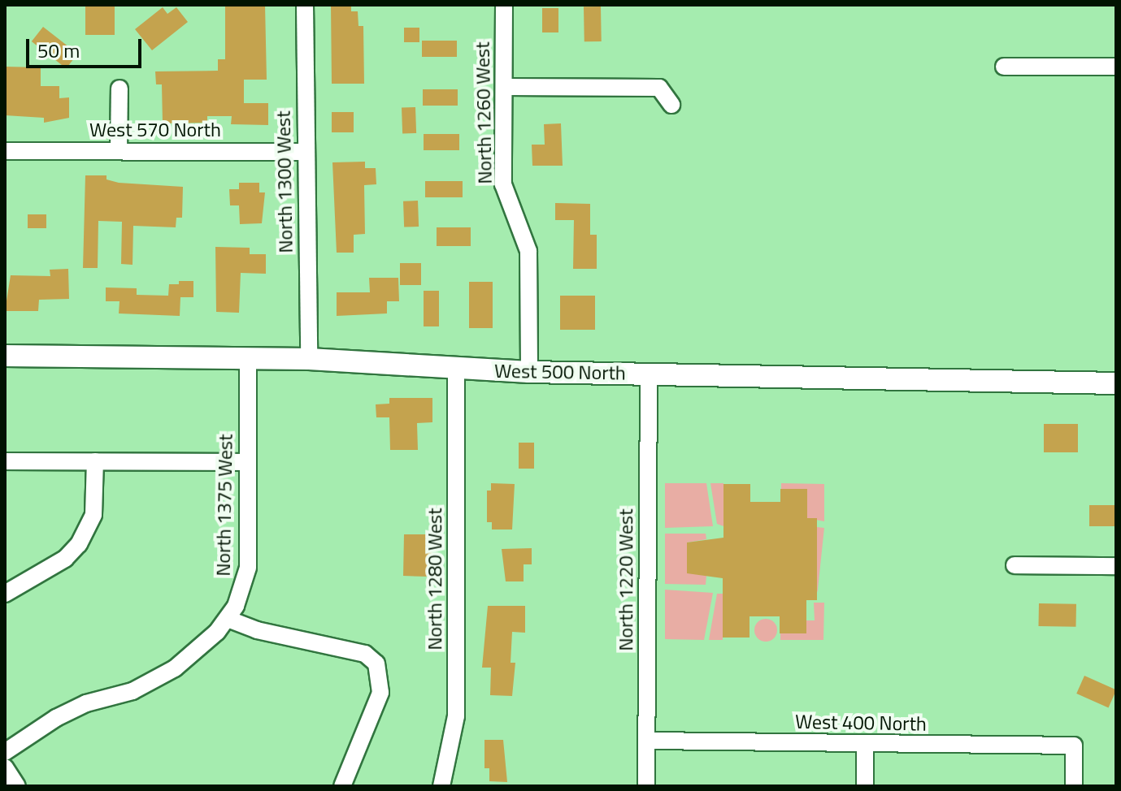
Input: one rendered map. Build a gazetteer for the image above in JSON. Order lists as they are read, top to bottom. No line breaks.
{"streets":{"street":["North 1260 West","West 570 North","North 1300 West","West 500 North","North 1375 West","North 1280 West","North 1220 West","West 400 North"]},"crossings":[["North 1260 West","West 500 North"],["West 570 North","North 1300 West"],["North 1300 West","West 500 North"],["West 500 North","North 1375 West"],["West 500 North","North 1280 West"],["West 500 North","North 1220 West"],["North 1220 West","West 400 North"]],"scale_bar":"50 m"}
